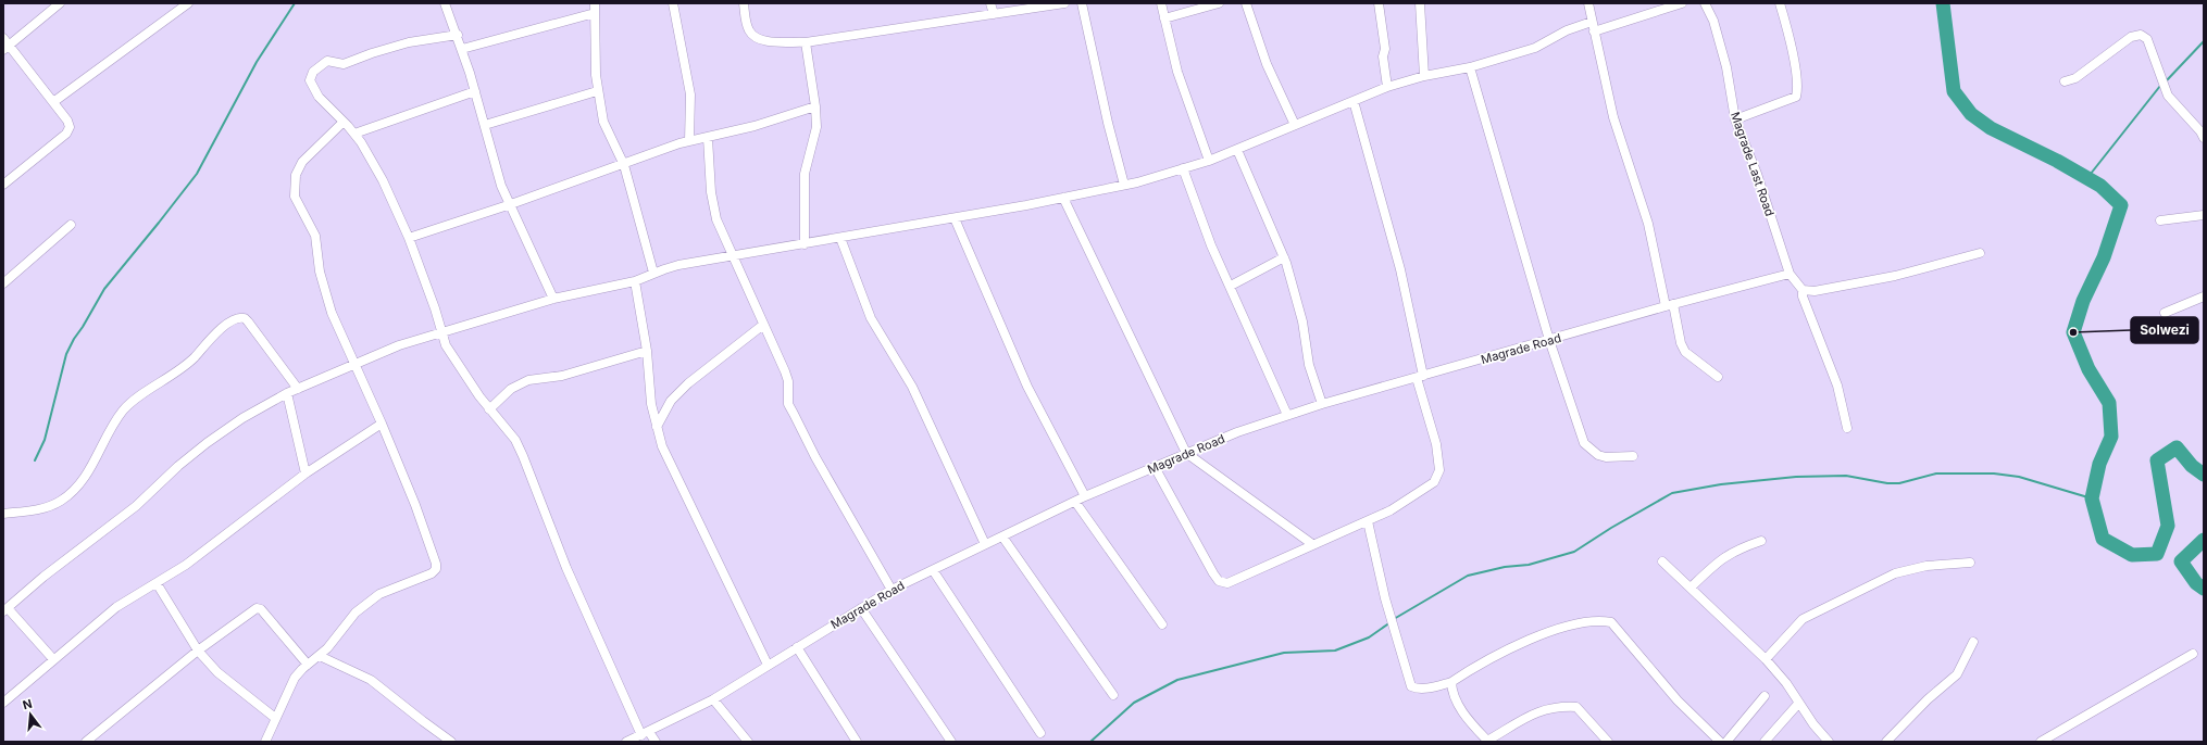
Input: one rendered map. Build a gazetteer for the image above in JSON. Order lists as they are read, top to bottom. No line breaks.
{"streets":{"street":["Magrade Last Road","Magrade Road"]},"crossings":[["Magrade Last Road","Magrade Road"]],"places":["Solwezi"],"north":"top"}
